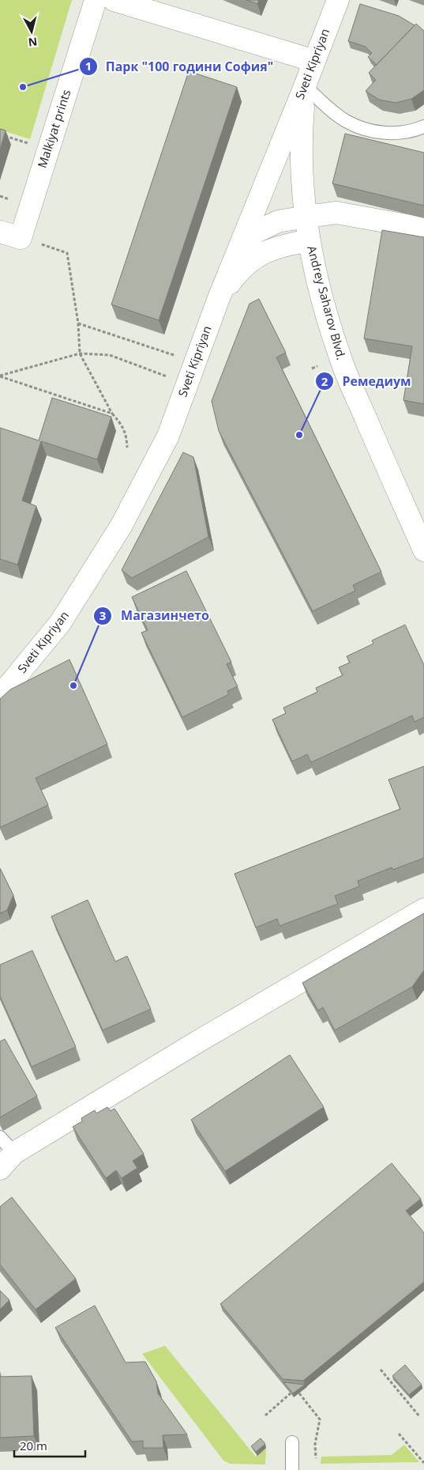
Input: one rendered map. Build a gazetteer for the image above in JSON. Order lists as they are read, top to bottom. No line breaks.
{"streets":{"street":["Sveti Kipriyan","Malkiyat prints","Andrey Saharov Blvd."]},"crossings":[["Sveti Kipriyan","Andrey Saharov Blvd."]],"places":["Парк \"100 години София\"","Ремедиум","Магазинчето"],"scale_bar":"20 m","north":"bottom"}
